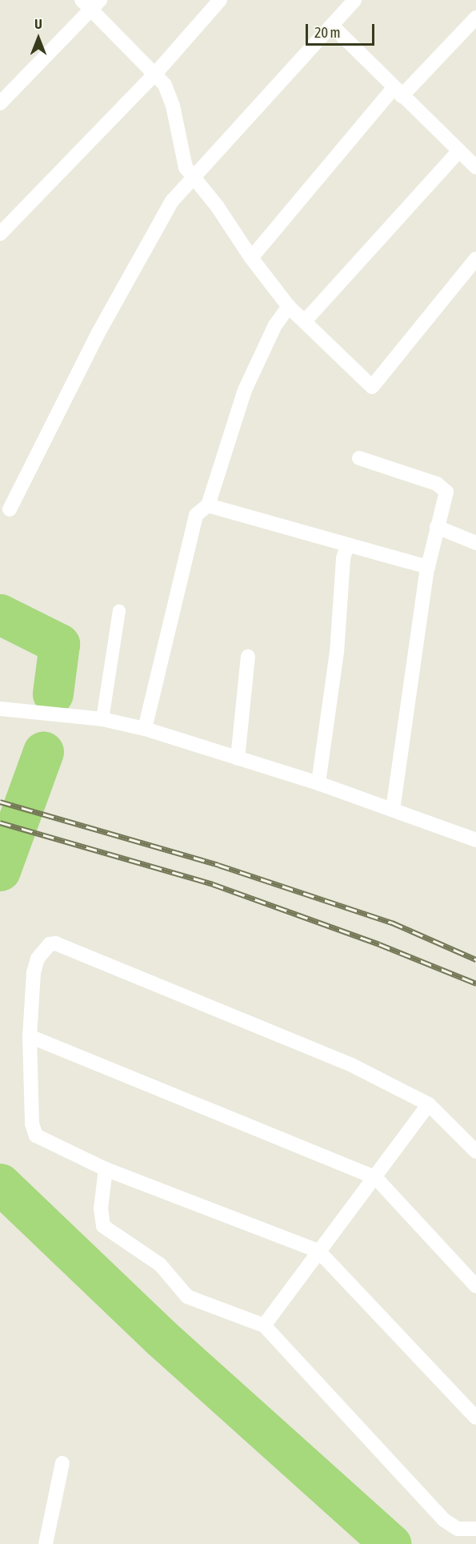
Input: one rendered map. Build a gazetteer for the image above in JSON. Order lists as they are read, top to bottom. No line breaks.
{"scale_bar":"20 m","north":"top"}
